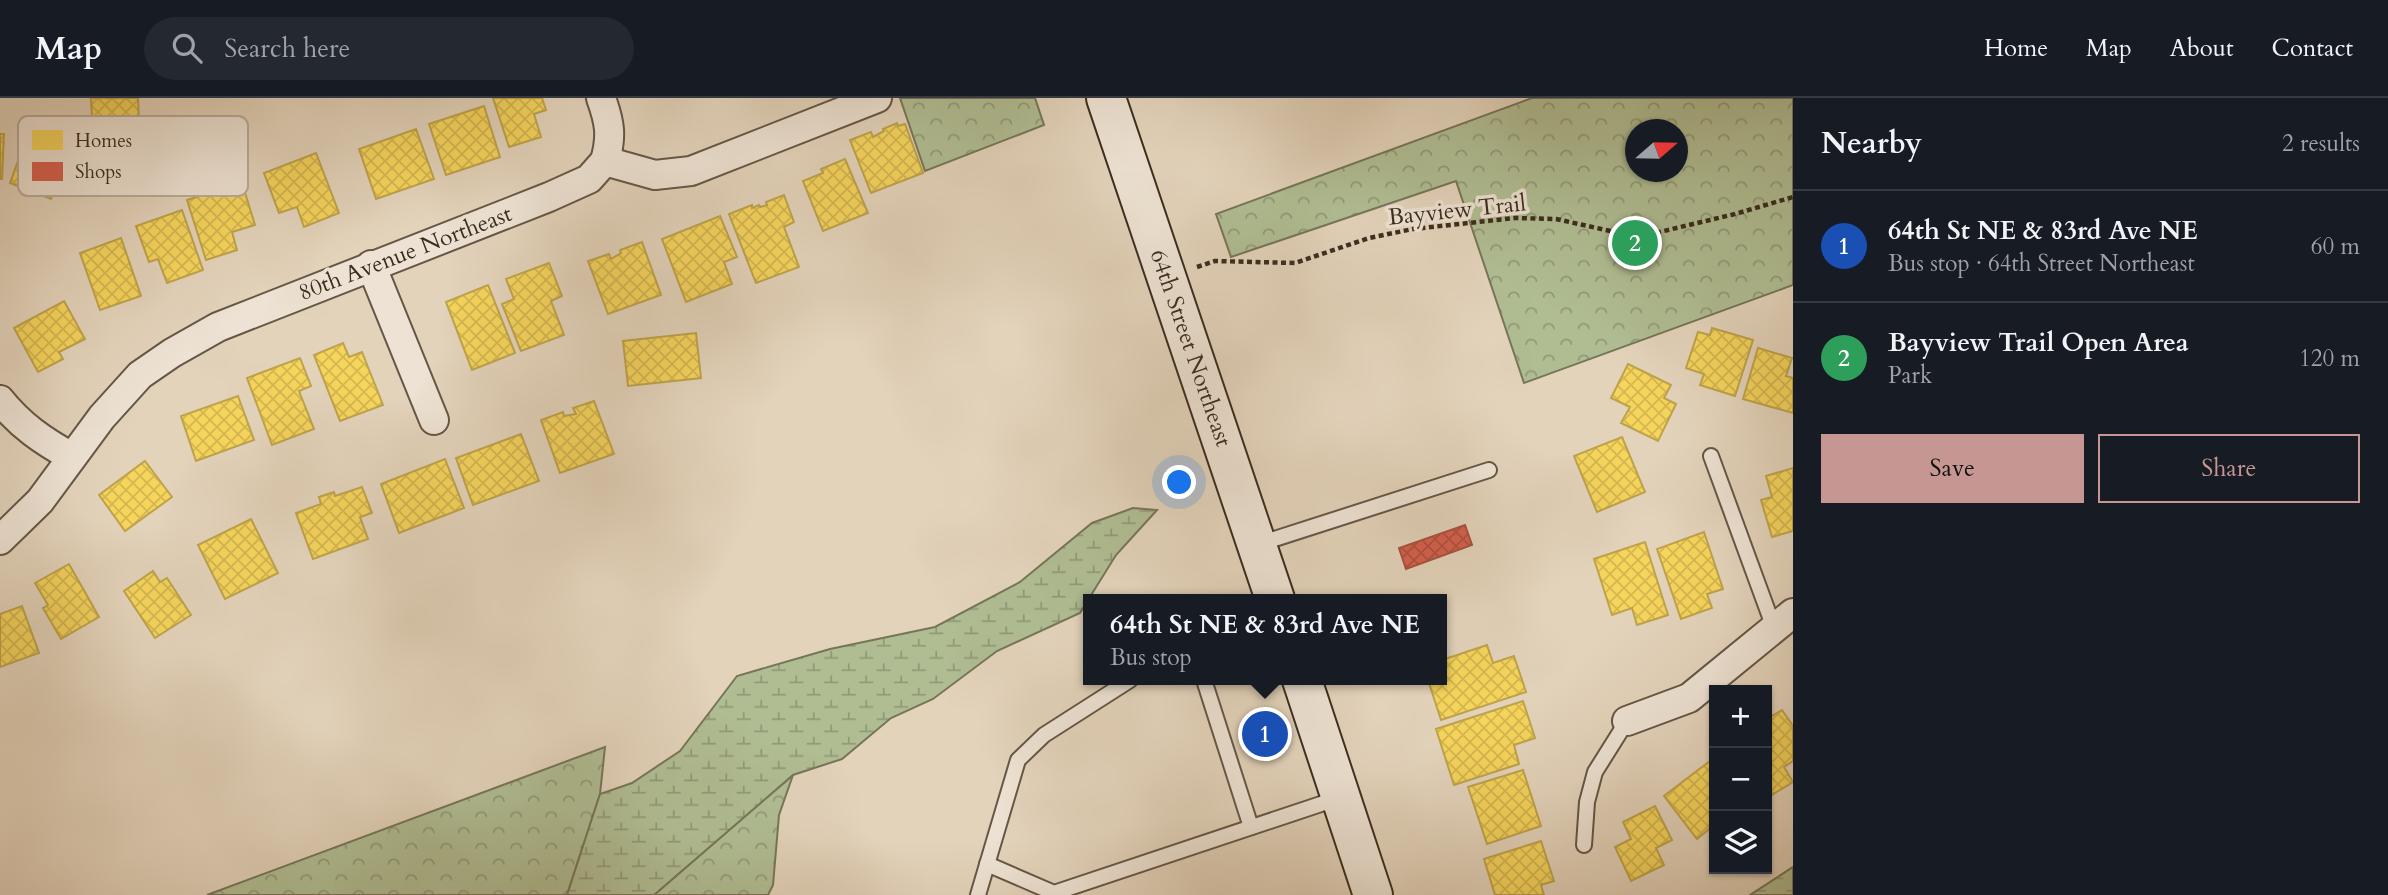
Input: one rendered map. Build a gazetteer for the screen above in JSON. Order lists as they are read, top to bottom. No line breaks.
{"streets":{"main road":["64th Street Northeast"],"street":["80th Avenue Northeast"],"path":["Bayview Trail"]},"crossings":[["Bayview Trail","64th Street Northeast"]],"legend":["Homes","Shops"],"north":"right","page":{"header":"Map","search":"Search here","nav":["Home","Map","About","Contact"],"heading":["Nearby","2 results"],"list":[{"mark":"1","name":"64th St NE & 83rd Ave NE","note":"Bus stop · 64th Street Northeast","value":"60 m"},{"mark":"2","name":"Bayview Trail Open Area","note":"Park","value":"120 m"}],"pins":["2","1"],"buttons":["Save","Share"],"popup":["64th St NE & 83rd Ave NE","Bus stop"],"map_buttons":["+","−"]}}
